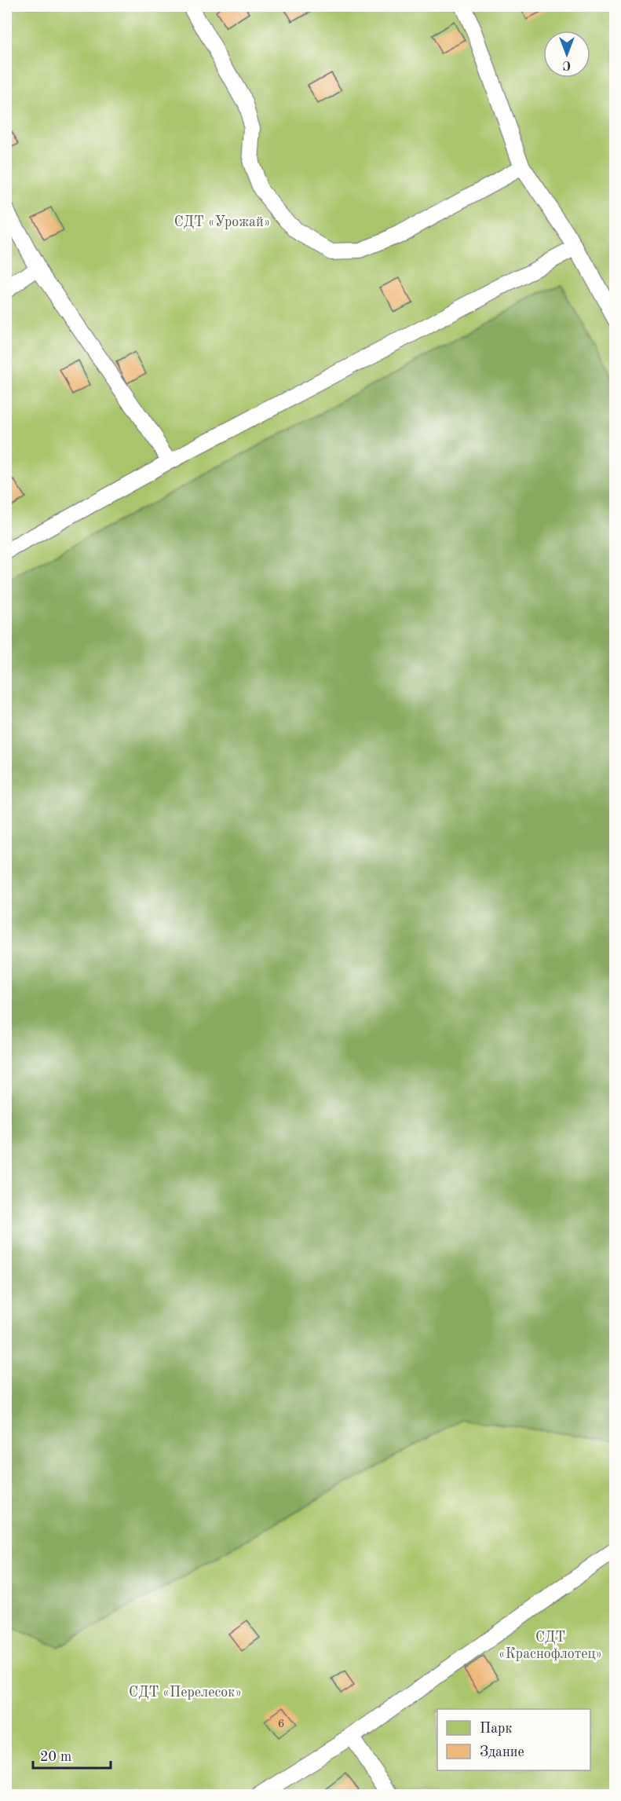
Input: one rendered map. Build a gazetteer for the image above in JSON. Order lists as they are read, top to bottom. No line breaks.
{"parks":["СДТ «Урожай»","СДТ «Краснофлотец»","СДТ «Перелесок»"],"house_numbers":["6"],"legend":["Парк","Здание"],"scale_bar":"20 m","north":"bottom"}
